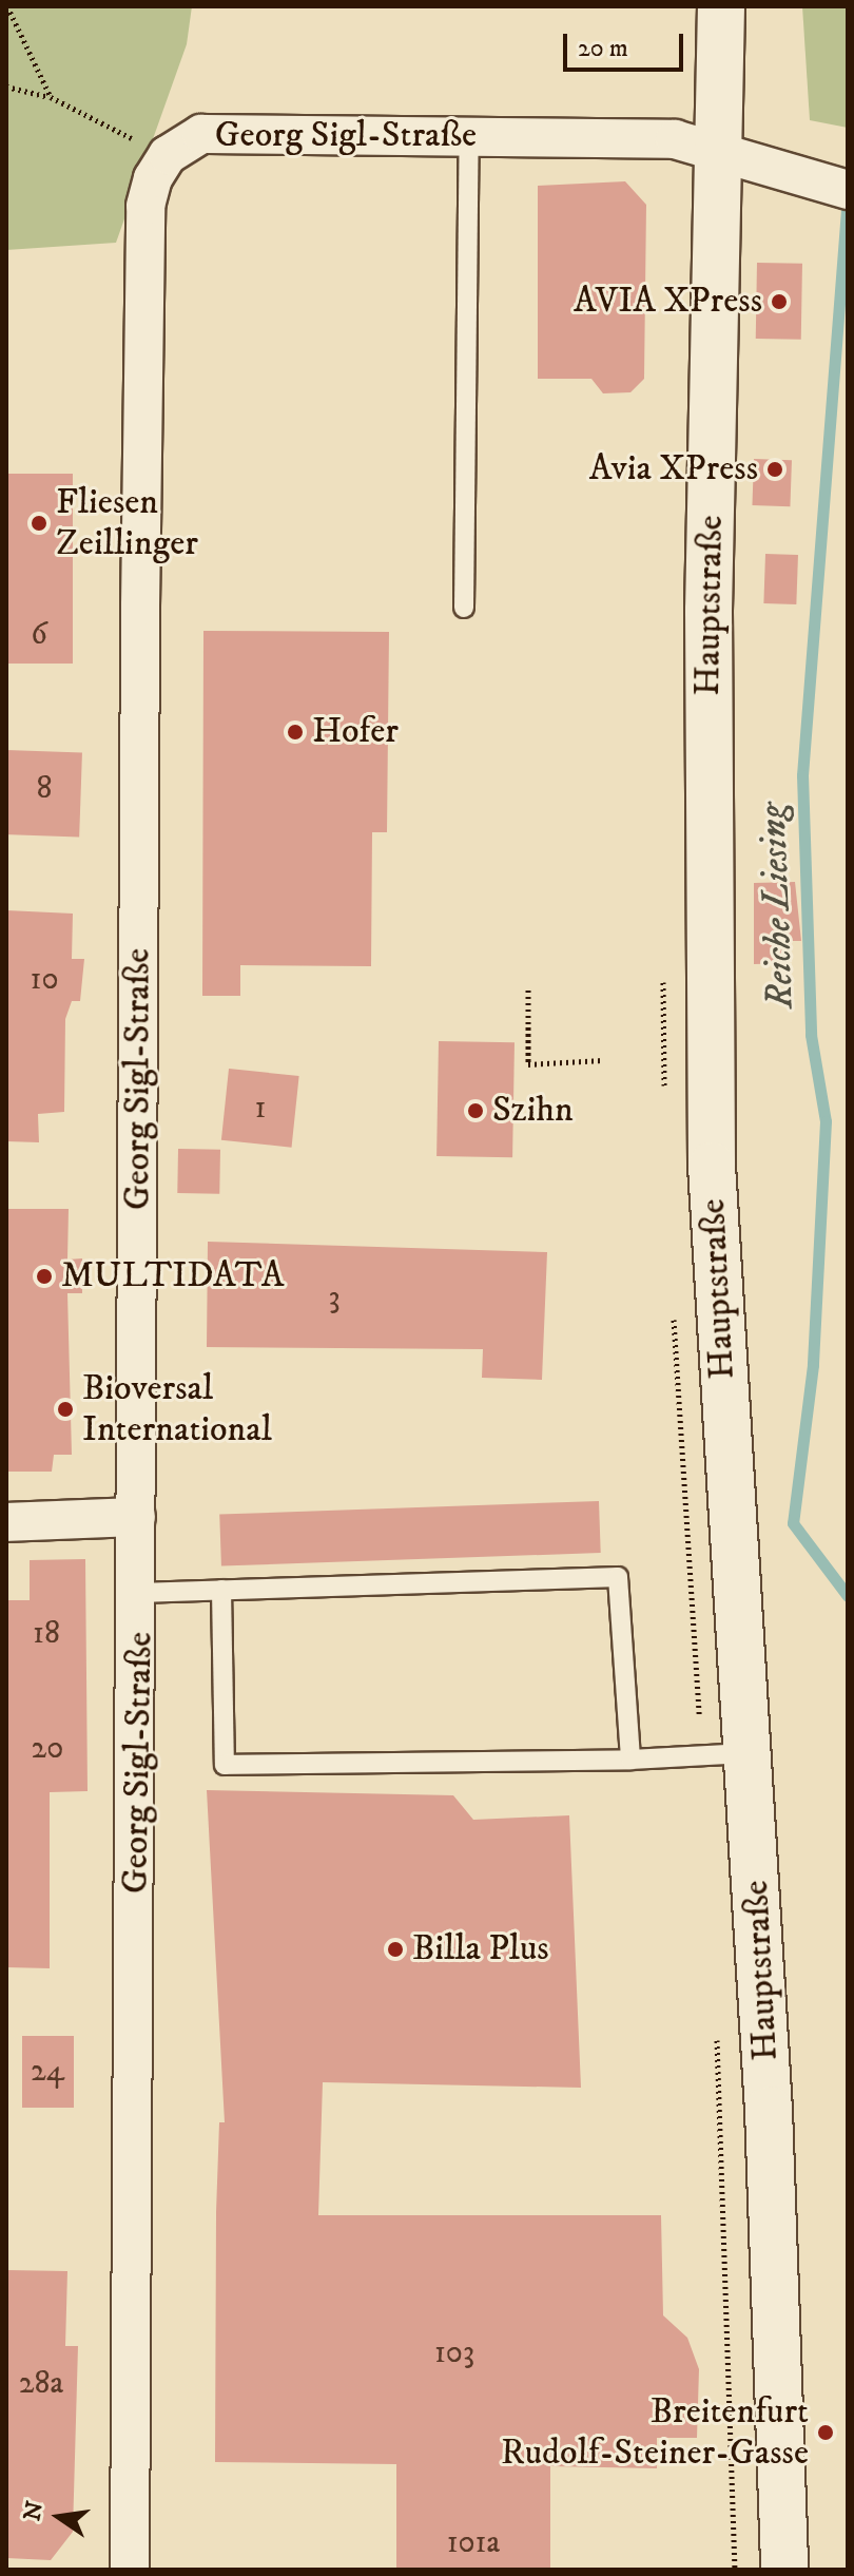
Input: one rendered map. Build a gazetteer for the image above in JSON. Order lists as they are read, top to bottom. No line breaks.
{"streets":{"main road":["Hauptstraße"],"street":["Georg Sigl-Straße"]},"crossings":[["Georg Sigl-Straße","Hauptstraße"]],"water":["Reiche Liesing"],"places":["AVIA XPress","Avia XPress","Fliesen Zeillinger","Hofer","Szihn","MULTIDATA","Bioversal International","Billa Plus","Breitenfurt Rudolf-Steiner-Gasse"],"house_numbers":["6","8","10","1","3","18","20","24","103","28a","101a"],"scale_bar":"20 m","north":"left"}
